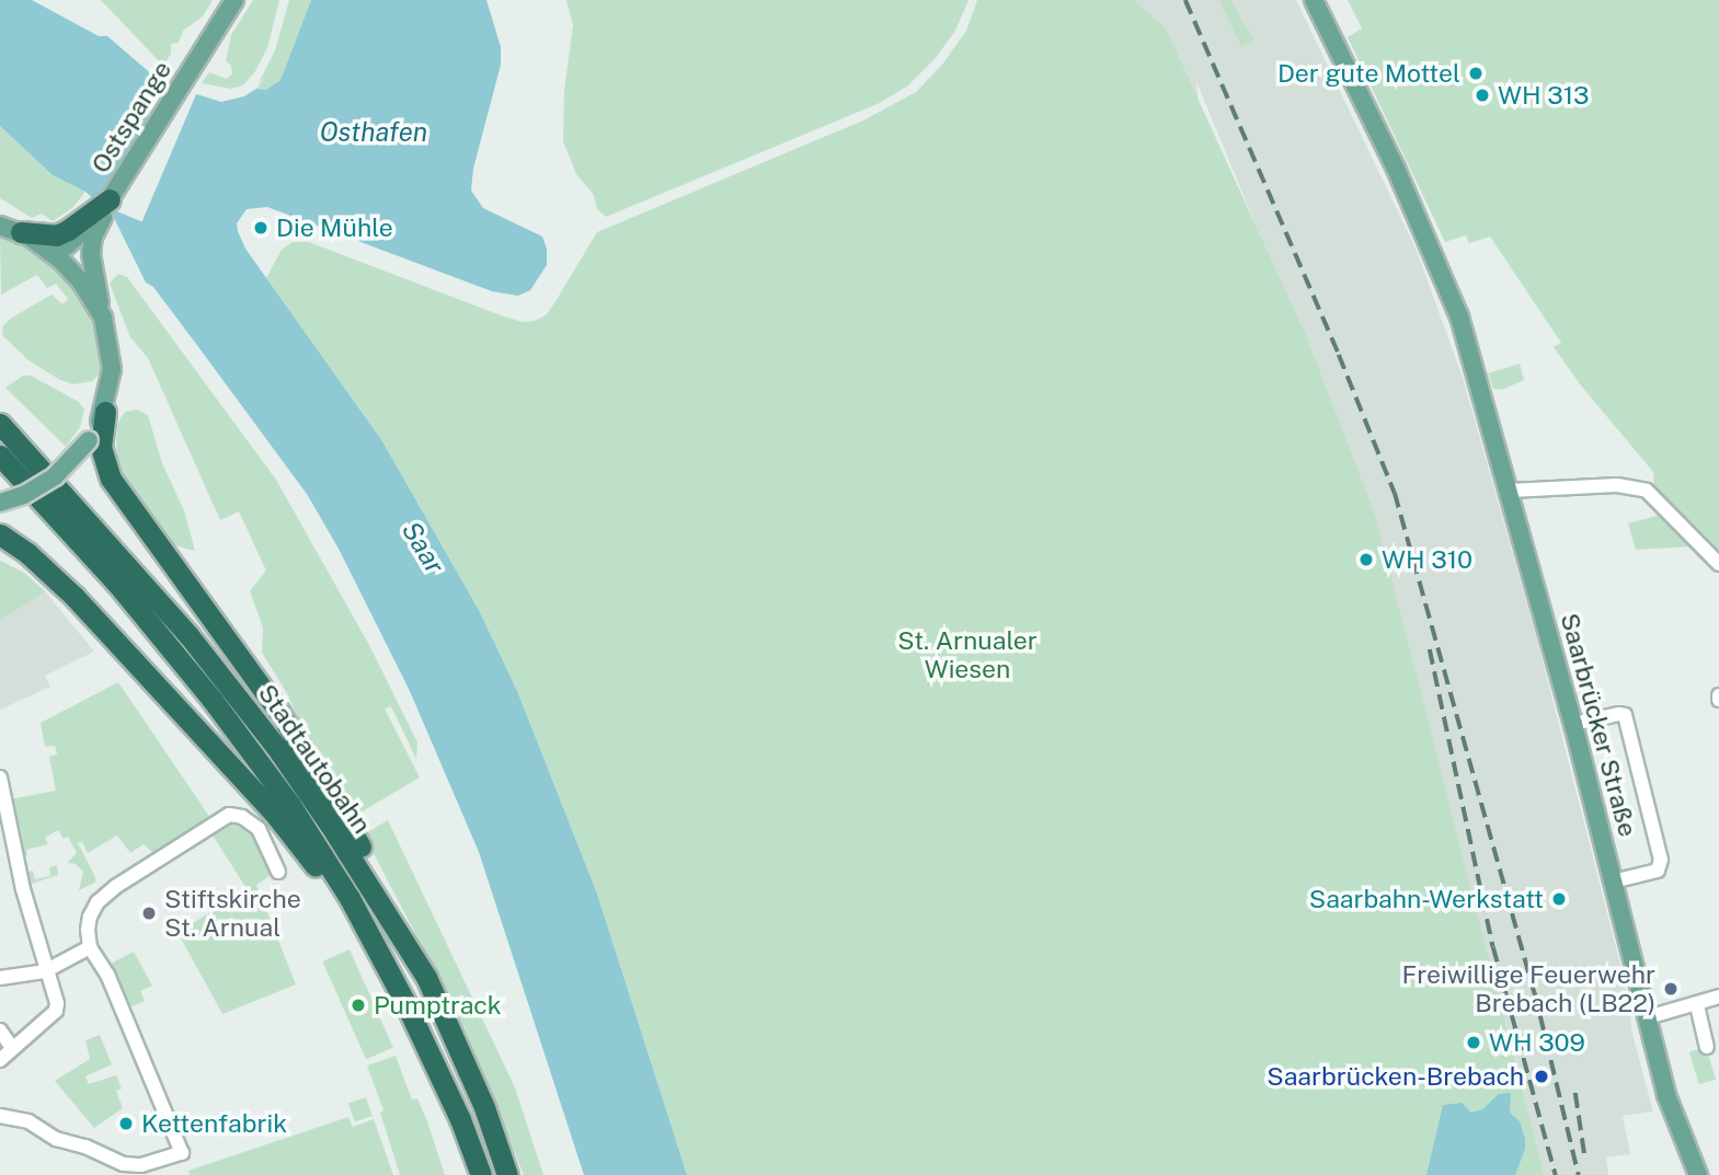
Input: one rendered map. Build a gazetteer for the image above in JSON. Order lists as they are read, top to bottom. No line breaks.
{"streets":{"highway":["Stadtautobahn"],"main road":["Ostspange","Saarbrücker Straße"]},"water":["Osthafen","Saar"],"parks":["St. Arnualer Wiesen"],"places":["Der gute Mottel","WH 313","Die Mühle","WH 310","Saarbahn-Werkstatt","Stiftskirche St. Arnual","Freiwillige Feuerwehr Brebach (LB22)","Pumptrack","WH 309","Saarbrücken-Brebach","Kettenfabrik"]}
